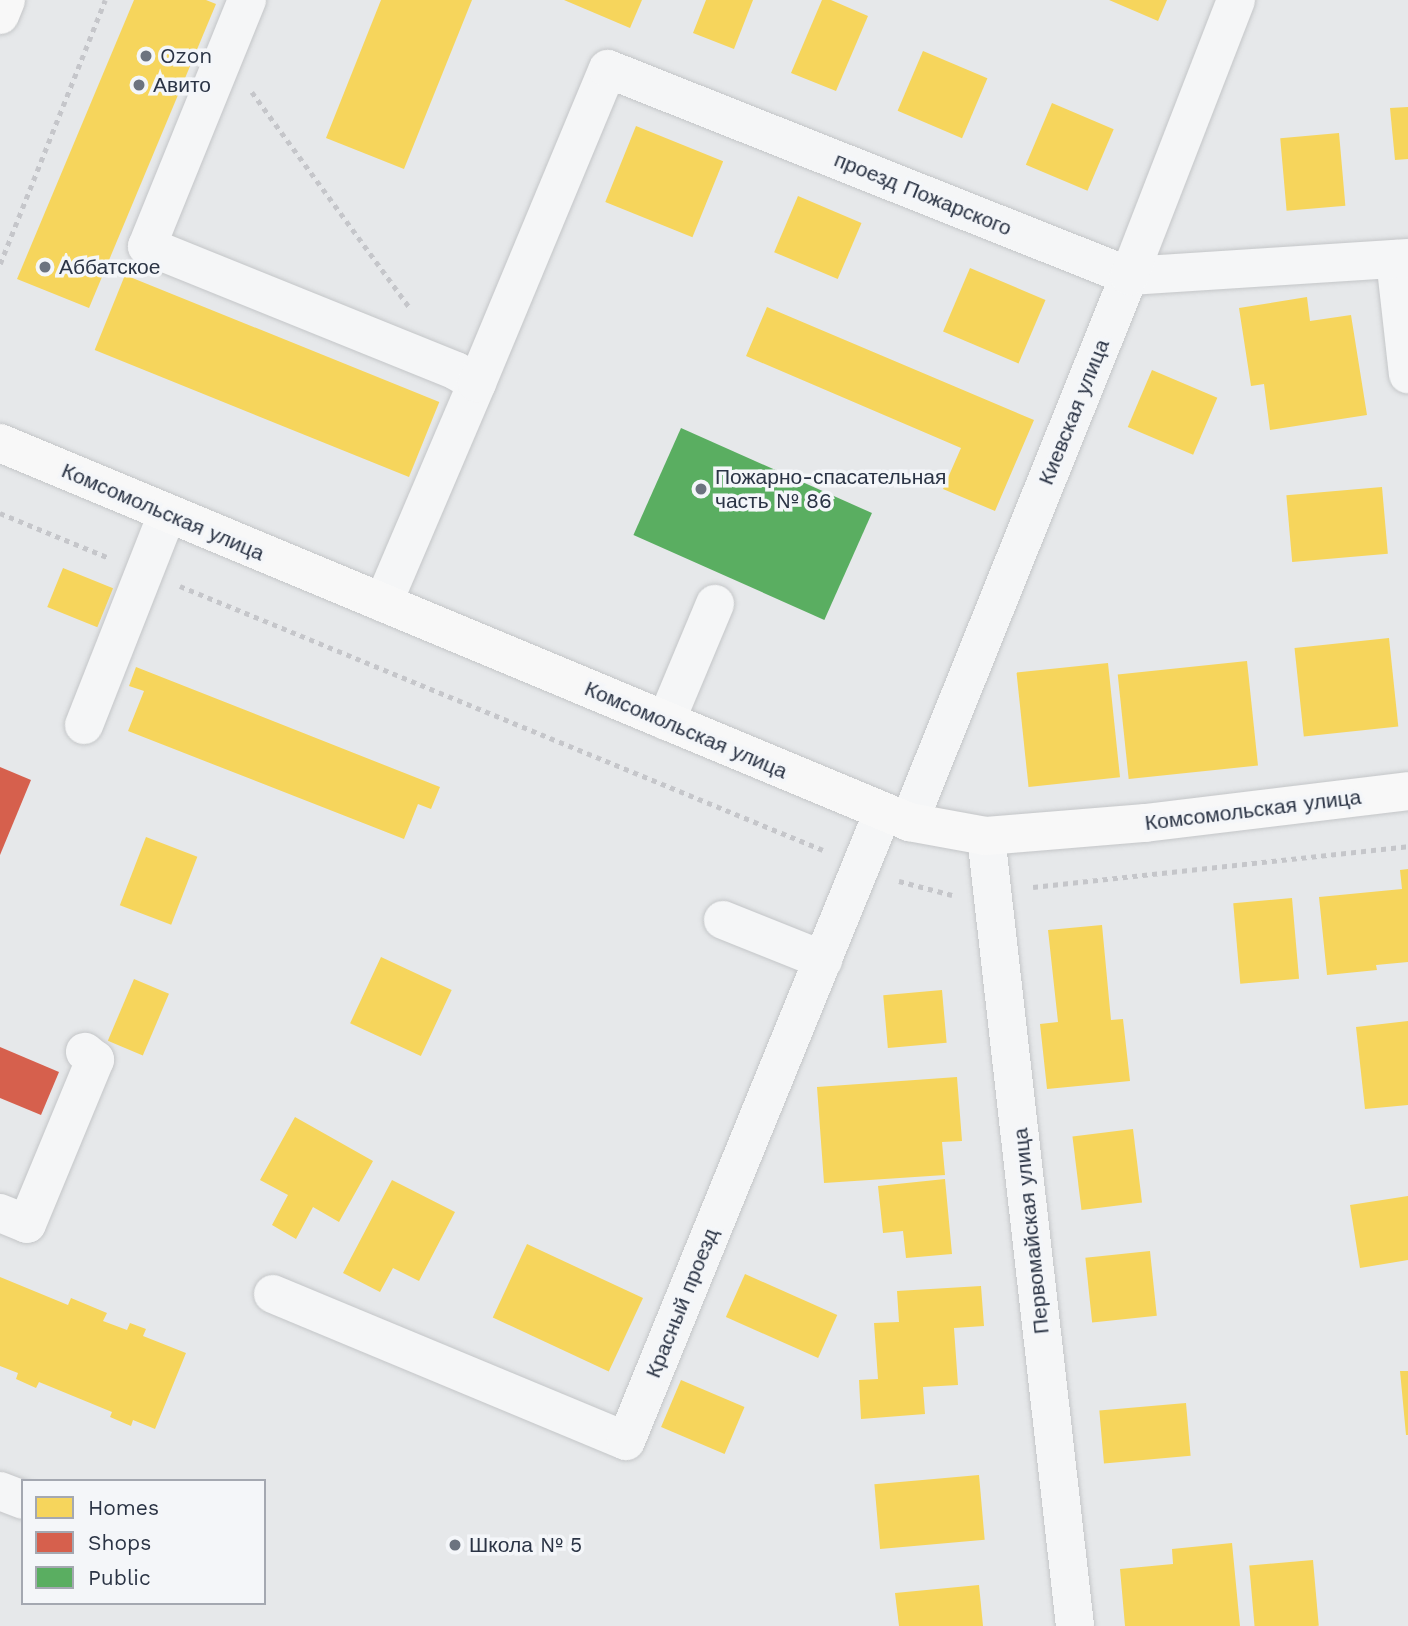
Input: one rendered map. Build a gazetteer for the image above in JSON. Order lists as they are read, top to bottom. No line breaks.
{"streets":{"main road":["Комсомольская улица"],"street":["проезд Пожарского","Киевская улица","Первомайская улица","Красный проезд"]},"crossings":[["проезд Пожарского","Киевская улица"],["Киевская улица","Комсомольская улица"],["Киевская улица","Красный проезд"],["Комсомольская улица","Первомайская улица"],["Комсомольская улица","Красный проезд"]],"places":["Ozon","Авито","Аббатское","Пожарно-спасательная часть № 86","Школа № 5"],"legend":["Homes","Shops","Public"]}
